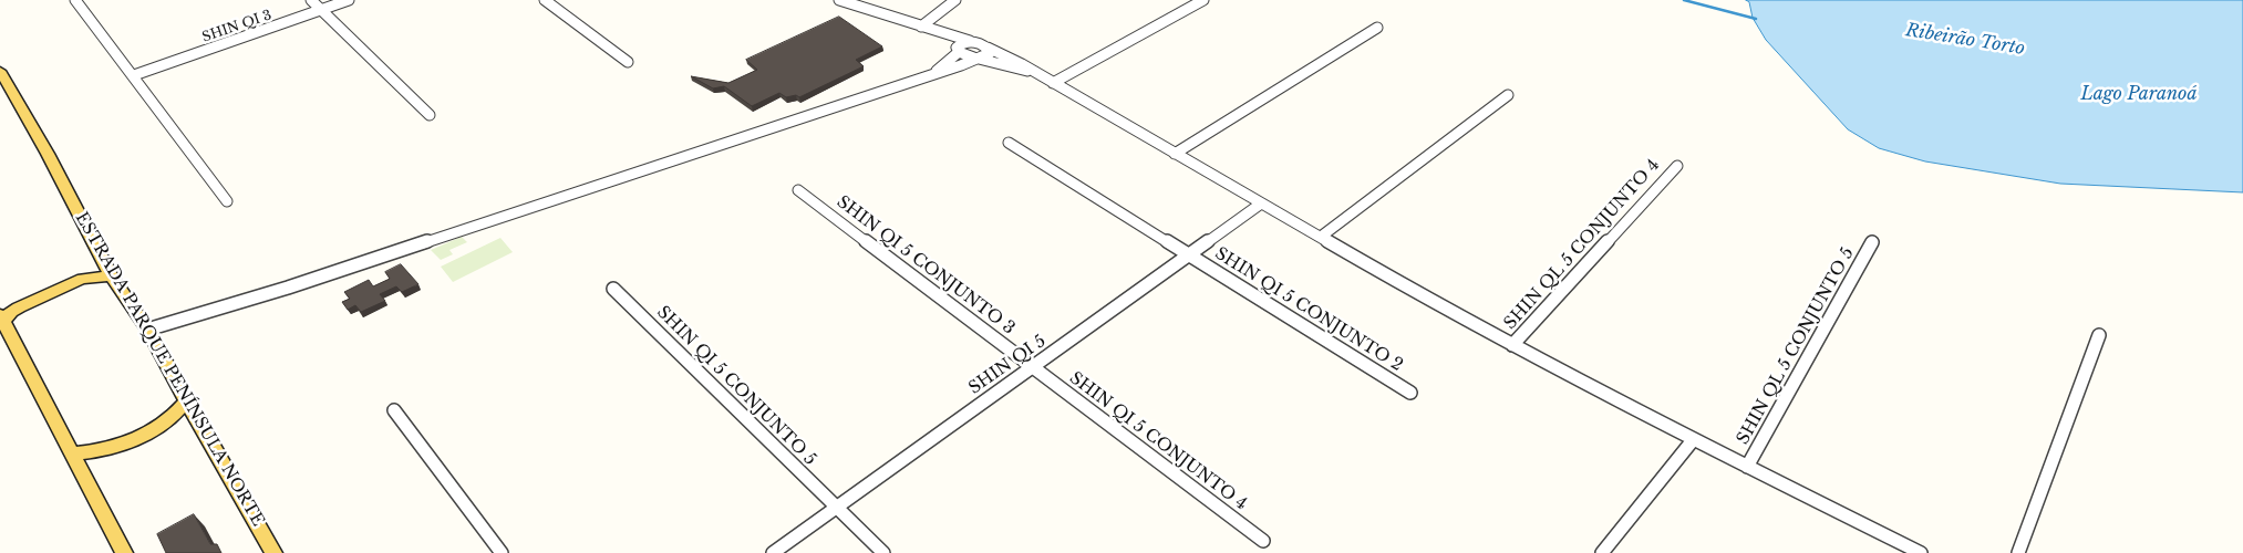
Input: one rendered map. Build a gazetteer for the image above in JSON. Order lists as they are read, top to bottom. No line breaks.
{"streets":{"main road":["ESTRADA PARQUE PENÍNSULA NORTE"],"street":["SHIN QI 3","SHIN QL 5 CONJUNTO 4","SHIN QI 5 CONJUNTO 3","SHIN QI 5 CONJUNTO 2","SHIN QL 5 CONJUNTO 5","SHIN QI 5","SHIN QI 5 CONJUNTO 5","SHIN QI 5 CONJUNTO 4"]},"crossings":[["SHIN QI 5 CONJUNTO 3","SHIN QI 5"],["SHIN QI 5 CONJUNTO 3","SHIN QI 5 CONJUNTO 4"],["SHIN QI 5 CONJUNTO 2","SHIN QI 5"],["SHIN QI 5","SHIN QI 5 CONJUNTO 5"],["SHIN QI 5","SHIN QI 5 CONJUNTO 4"]],"water":["Ribeirão Torto","Lago Paranoá"]}
